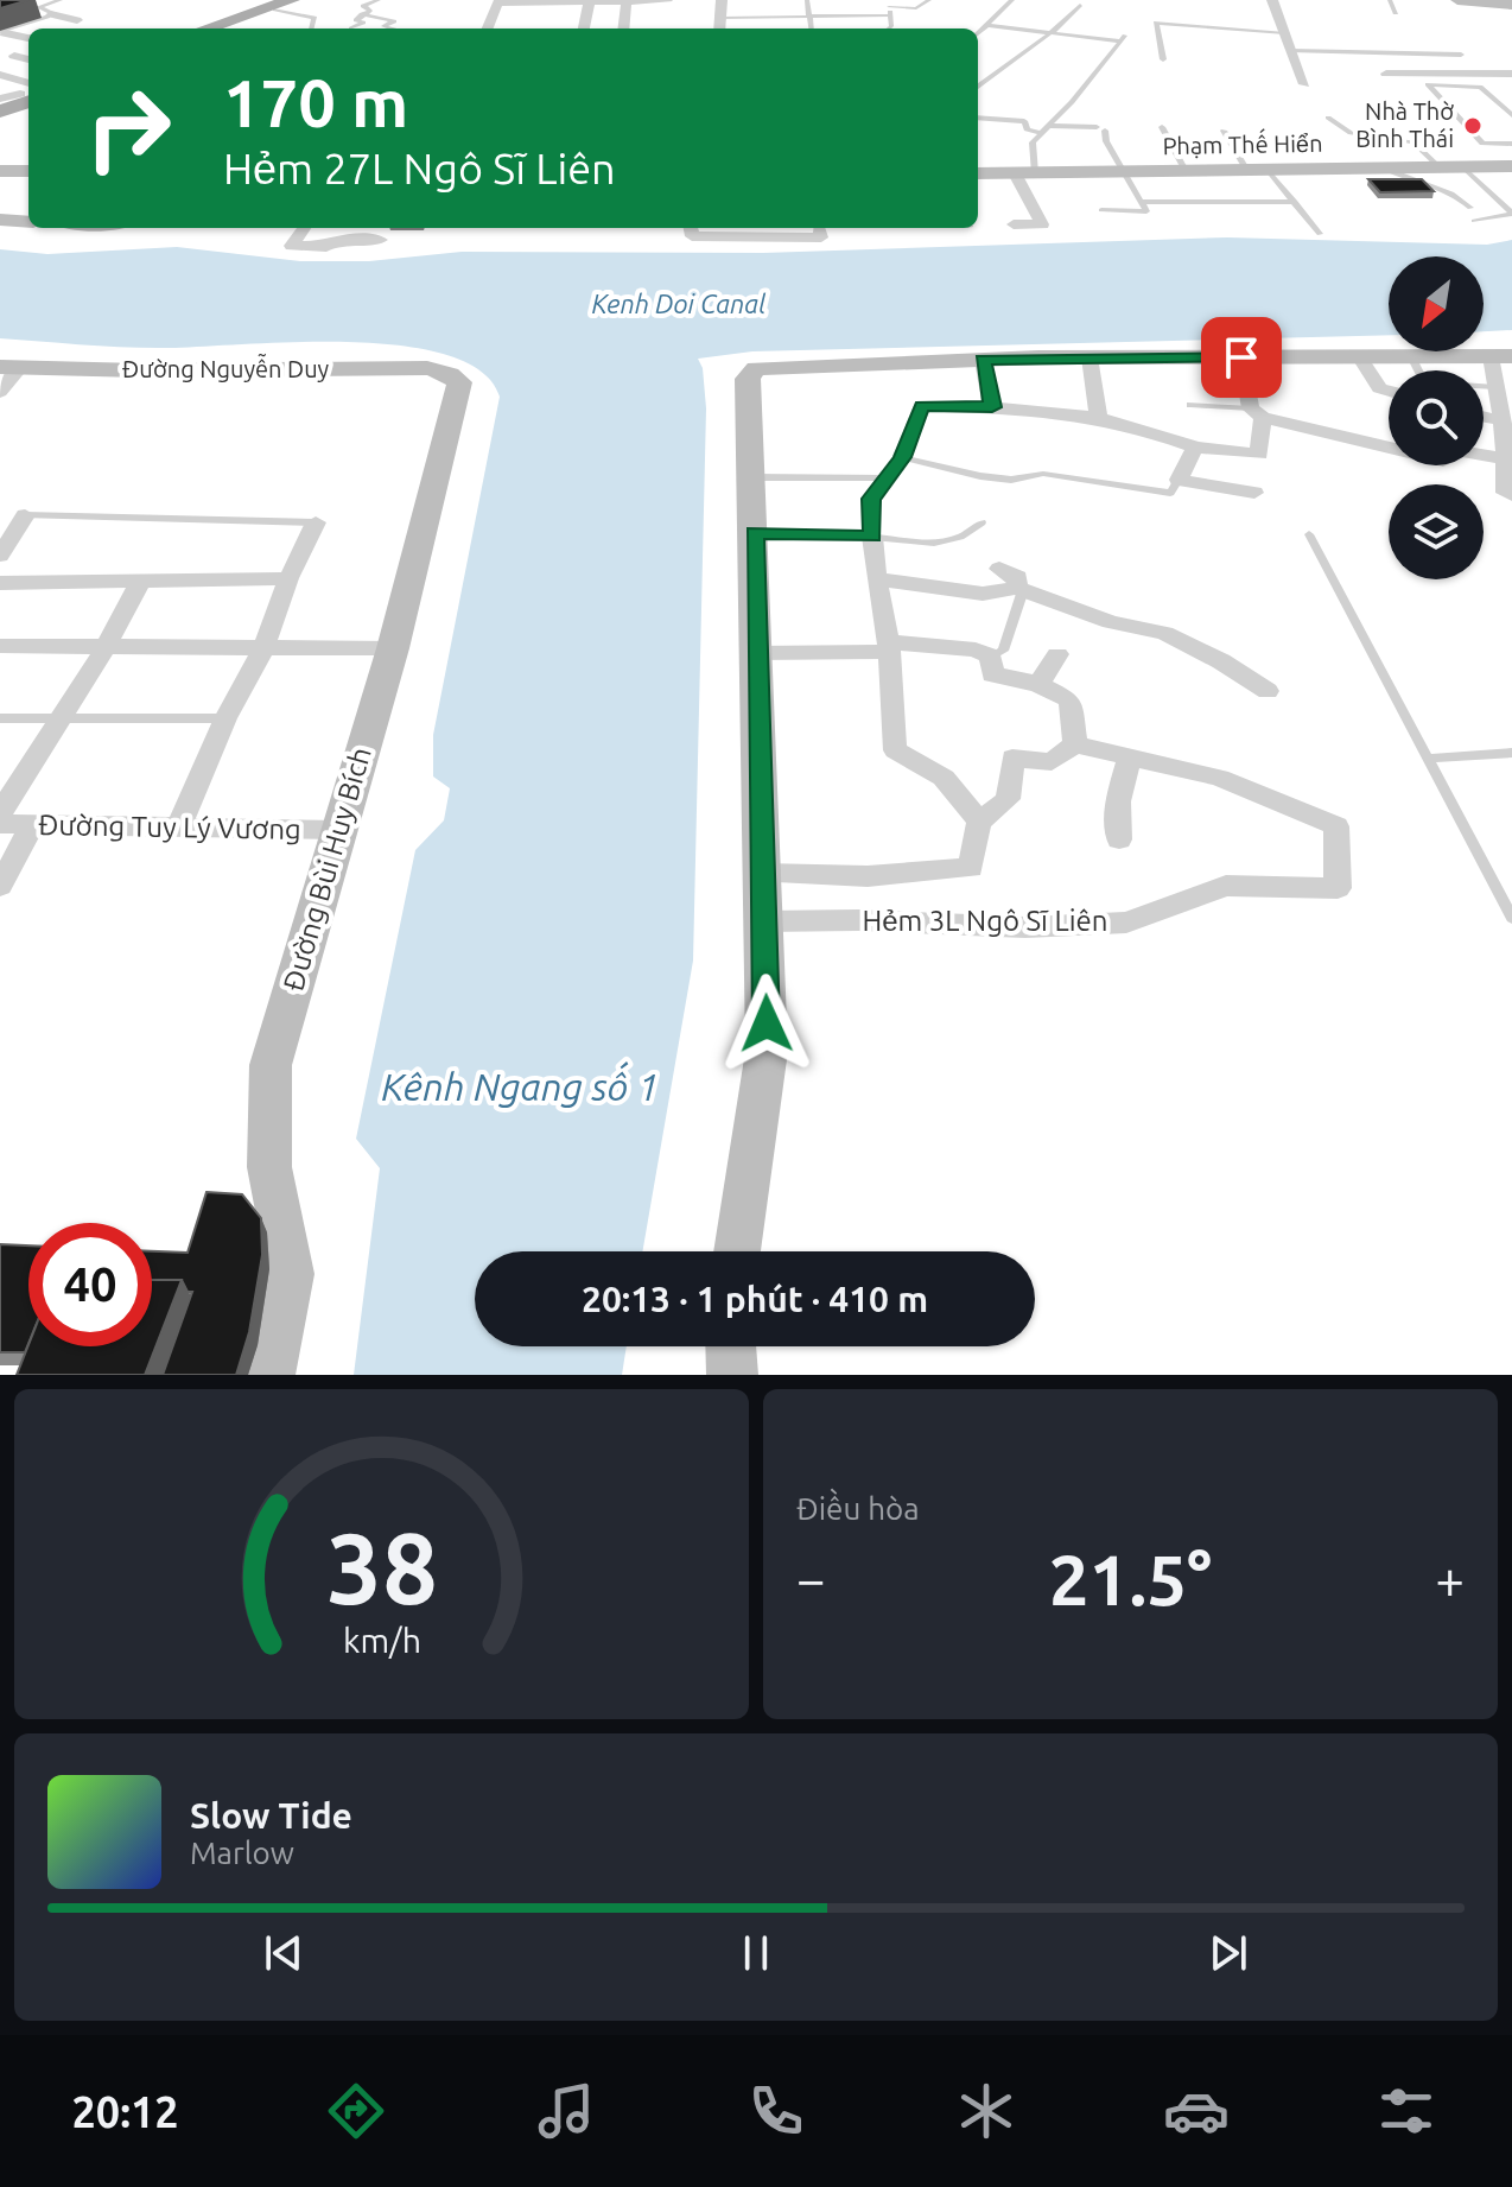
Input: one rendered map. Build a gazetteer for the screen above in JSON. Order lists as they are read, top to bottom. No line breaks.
{"streets":{"street":["Phạm Thế Hiển","Đường Nguyễn Duy","Đường Tuy Lý Vương","Đường Bùi Huy Bích","Hẻm 3L Ngô Sĩ Liên"]},"crossings":[["Đường Nguyễn Duy","Đường Bùi Huy Bích"],["Đường Tuy Lý Vương","Đường Bùi Huy Bích"]],"water":["Kenh Doi Canal","Kênh Ngang số 1"],"places":["Nhà Thờ Bình Thái"],"north":"bottom left","page":{"turn":["170 m","Hẻm 27L Ngô Sĩ Liên"],"limit":"40","trip":"20:13 · 1 phút · 410 m","tile":"Điều hòa","heat":["−","21.5°","+"],"song":["Slow Tide","Marlow"],"tabs":"20:12","gauge":["38","km/h"]}}
